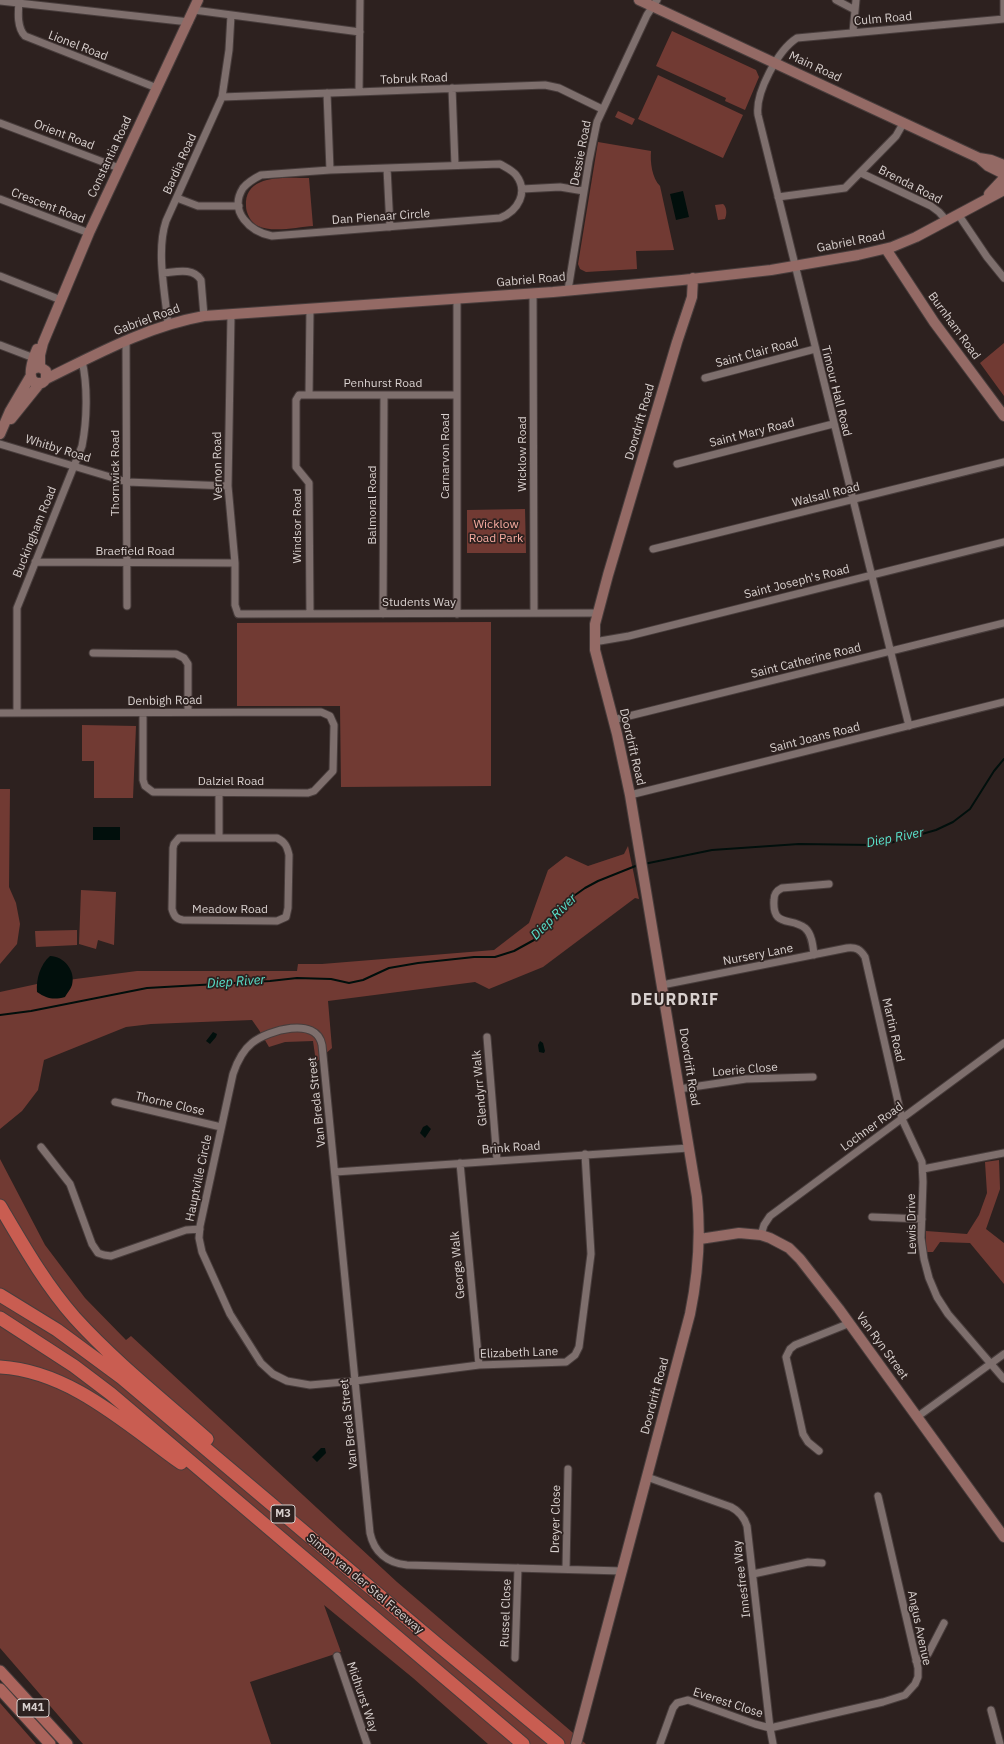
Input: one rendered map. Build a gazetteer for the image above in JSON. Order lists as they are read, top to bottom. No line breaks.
{"streets":{"highway":["M3","Simon van der Stel Freeway"],"main road":["M41"],"street":["Culm Road","Lionel Road","Main Road","Tobruk Road","Orient Road","Dessie Road","Constantia Road","Bardia Road","Brenda Road","Crescent Road","Dan Pienaar Circle","Gabriel Road","Burnham Road","Saint Clair Road","Penhurst Road","Timour Hall Road","Doordrift Road","Saint Mary Road","Whitby Road","Wicklow Road","Carnarvon Road","Vernon Road","Thornwick Road","Walsall Road","Balmoral Road","Windsor Road","Buckingham Road","Braefield Road","Saint Joseph's Road","Students Way","Saint Catherine Road","Denbigh Road","Saint Joans Road","Dalziel Road","Meadow Road","Nursery Lane","Martin Road","Loerie Close","Glendyrr Walk","Van Breda Street","Thorne Close","Lochner Road","Brink Road","Hauptville Circle","Lewis Drive","George Walk","Van Ryn Street","Elizabeth Lane","Dreyer Close","Innesfree Way","Russel Close","Angus Avenue","Midhurst Way","Everest Close"]},"crossings":[["Culm Road","Main Road"],["Culm Road","Timour Hall Road"],["Lionel Road","Constantia Road"],["Main Road","Dessie Road"],["Main Road","Timour Hall Road"],["Tobruk Road","Dessie Road"],["Tobruk Road","Bardia Road"],["Orient Road","Constantia Road"],["Dessie Road","Gabriel Road"],["Constantia Road","Crescent Road"],["Constantia Road","Gabriel Road"],["Bardia Road","Gabriel Road"],["Brenda Road","Gabriel Road"],["Gabriel Road","Burnham Road"],["Gabriel Road","Timour Hall Road"],["Gabriel Road","Doordrift Road"],["Gabriel Road","Wicklow Road"],["Gabriel Road","Carnarvon Road"],["Gabriel Road","Vernon Road"],["Gabriel Road","Thornwick Road"],["Gabriel Road","Buckingham Road"],["Saint Clair Road","Timour Hall Road"],["Penhurst Road","Carnarvon Road"],["Penhurst Road","Balmoral Road"],["Penhurst Road","Windsor Road"],["Timour Hall Road","Saint Mary Road"],["Timour Hall Road","Walsall Road"],["Timour Hall Road","Saint Joseph's Road"],["Timour Hall Road","Saint Catherine Road"],["Timour Hall Road","Saint Joans Road"],["Doordrift Road","Saint Joseph's Road"],["Doordrift Road","Students Way"],["Doordrift Road","Saint Catherine Road"],["Doordrift Road","Saint Joans Road"],["Doordrift Road","Nursery Lane"],["Doordrift Road","Loerie Close"],["Doordrift Road","Van Breda Street"],["Doordrift Road","Brink Road"],["Doordrift Road","Van Ryn Street"],["Doordrift Road","Innesfree Way"],["Whitby Road","Vernon Road"],["Whitby Road","Thornwick Road"],["Whitby Road","Buckingham Road"],["Wicklow Road","Students Way"],["Carnarvon Road","Students Way"],["Vernon Road","Braefield Road"],["Vernon Road","Students Way"],["Thornwick Road","Braefield Road"],["Balmoral Road","Students Way"],["Windsor Road","Students Way"],["Buckingham Road","Braefield Road"],["Buckingham Road","Denbigh Road"],["Denbigh Road","Dalziel Road"],["Nursery Lane","Martin Road"],["Martin Road","Lochner Road"],["Martin Road","Lewis Drive"],["Glendyrr Walk","Brink Road"],["Van Breda Street","Brink Road"],["Van Breda Street","Hauptville Circle"],["Van Breda Street","Elizabeth Lane"],["Van Breda Street","Dreyer Close"],["Van Breda Street","Russel Close"],["Thorne Close","Hauptville Circle"],["Lochner Road","Lewis Drive"],["Lochner Road","Van Ryn Street"],["Brink Road","George Walk"],["Brink Road","Elizabeth Lane"],["Hauptville Circle","Elizabeth Lane"],["George Walk","Elizabeth Lane"],["Innesfree Way","Angus Avenue"],["Innesfree Way","Everest Close"],["Angus Avenue","Everest Close"]],"districts":["DEURDRIF"],"water":["Diep River"],"parks":["Wicklow Road Park"]}
